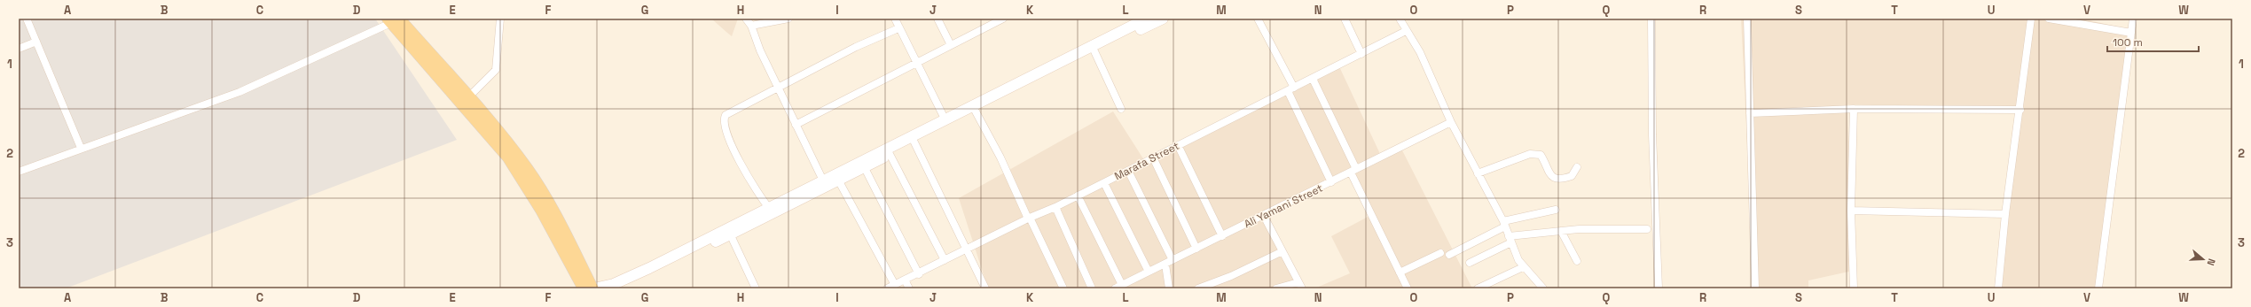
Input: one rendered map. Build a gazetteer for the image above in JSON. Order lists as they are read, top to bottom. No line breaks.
{"streets":{"street":["Marafa Street","Ali Yamani Street"]},"scale_bar":"100 m","north":"right","grid":{"columns":["A","B","C","D","E","F","G","H","I","J","K","L","M","N","O","P","Q","R","S","T","U","V","W"],"rows":["1","2","3"]}}
